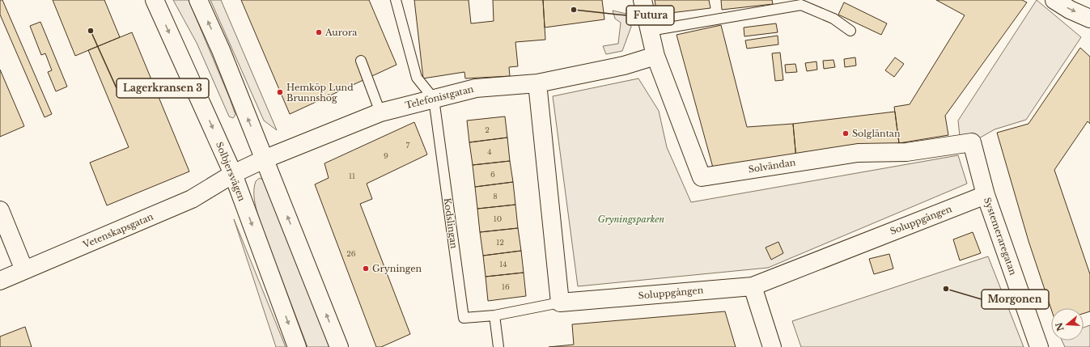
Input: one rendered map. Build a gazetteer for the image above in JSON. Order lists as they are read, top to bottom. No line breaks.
{"streets":{"street":["Telefonistgatan","Solvändan","Solbjersvägen","Soluppgången","Vetenskapsgatan","Systemeraregatan"],"lane":["Kodslingan"]},"crossings":[["Telefonistgatan","Solvändan"],["Telefonistgatan","Solbjersvägen"],["Telefonistgatan","Kodslingan"],["Telefonistgatan","Vetenskapsgatan"],["Solvändan","Systemeraregatan"],["Solbjersvägen","Vetenskapsgatan"],["Soluppgången","Kodslingan"],["Soluppgången","Systemeraregatan"]],"parks":["Gryningsparken"],"places":["Futura","Lagerkransen 3","Aurora","Hemköp Lund Brunnshög","Solgläntan","Gryningen","Morgonen"],"house_numbers":["2","7","4","9","6","11","8","10","12","26","14","16"],"north":"left"}
